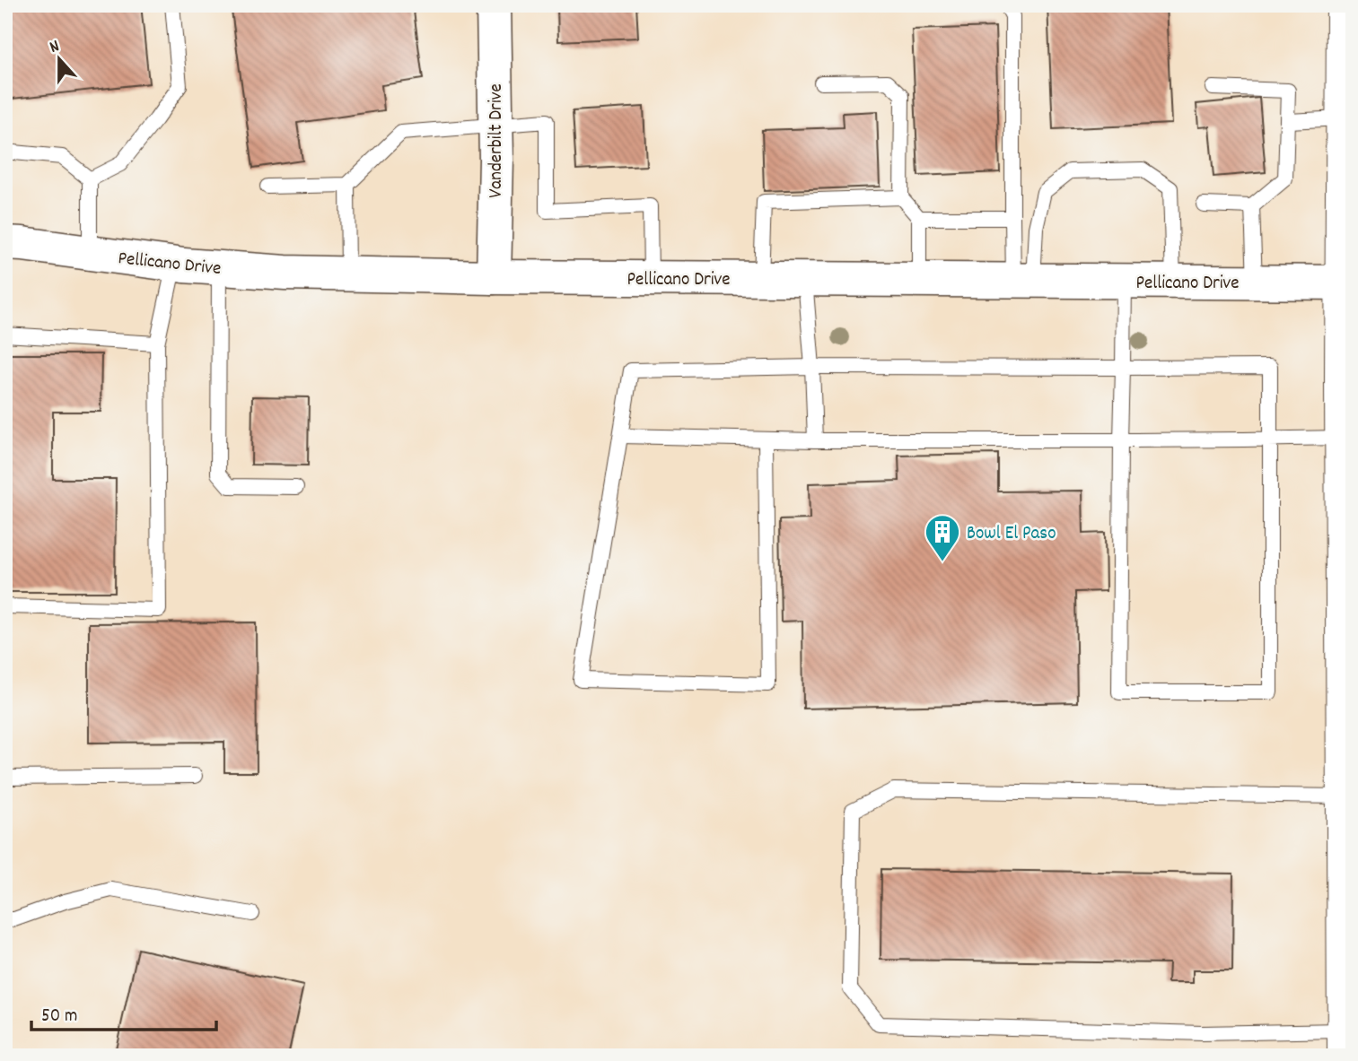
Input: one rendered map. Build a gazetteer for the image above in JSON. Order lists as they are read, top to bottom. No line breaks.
{"streets":{"street":["Vanderbilt Drive","Pellicano Drive"]},"crossings":[["Vanderbilt Drive","Pellicano Drive"]],"places":{"building":["Bowl El Paso"]},"scale_bar":"50 m","north":"top"}
